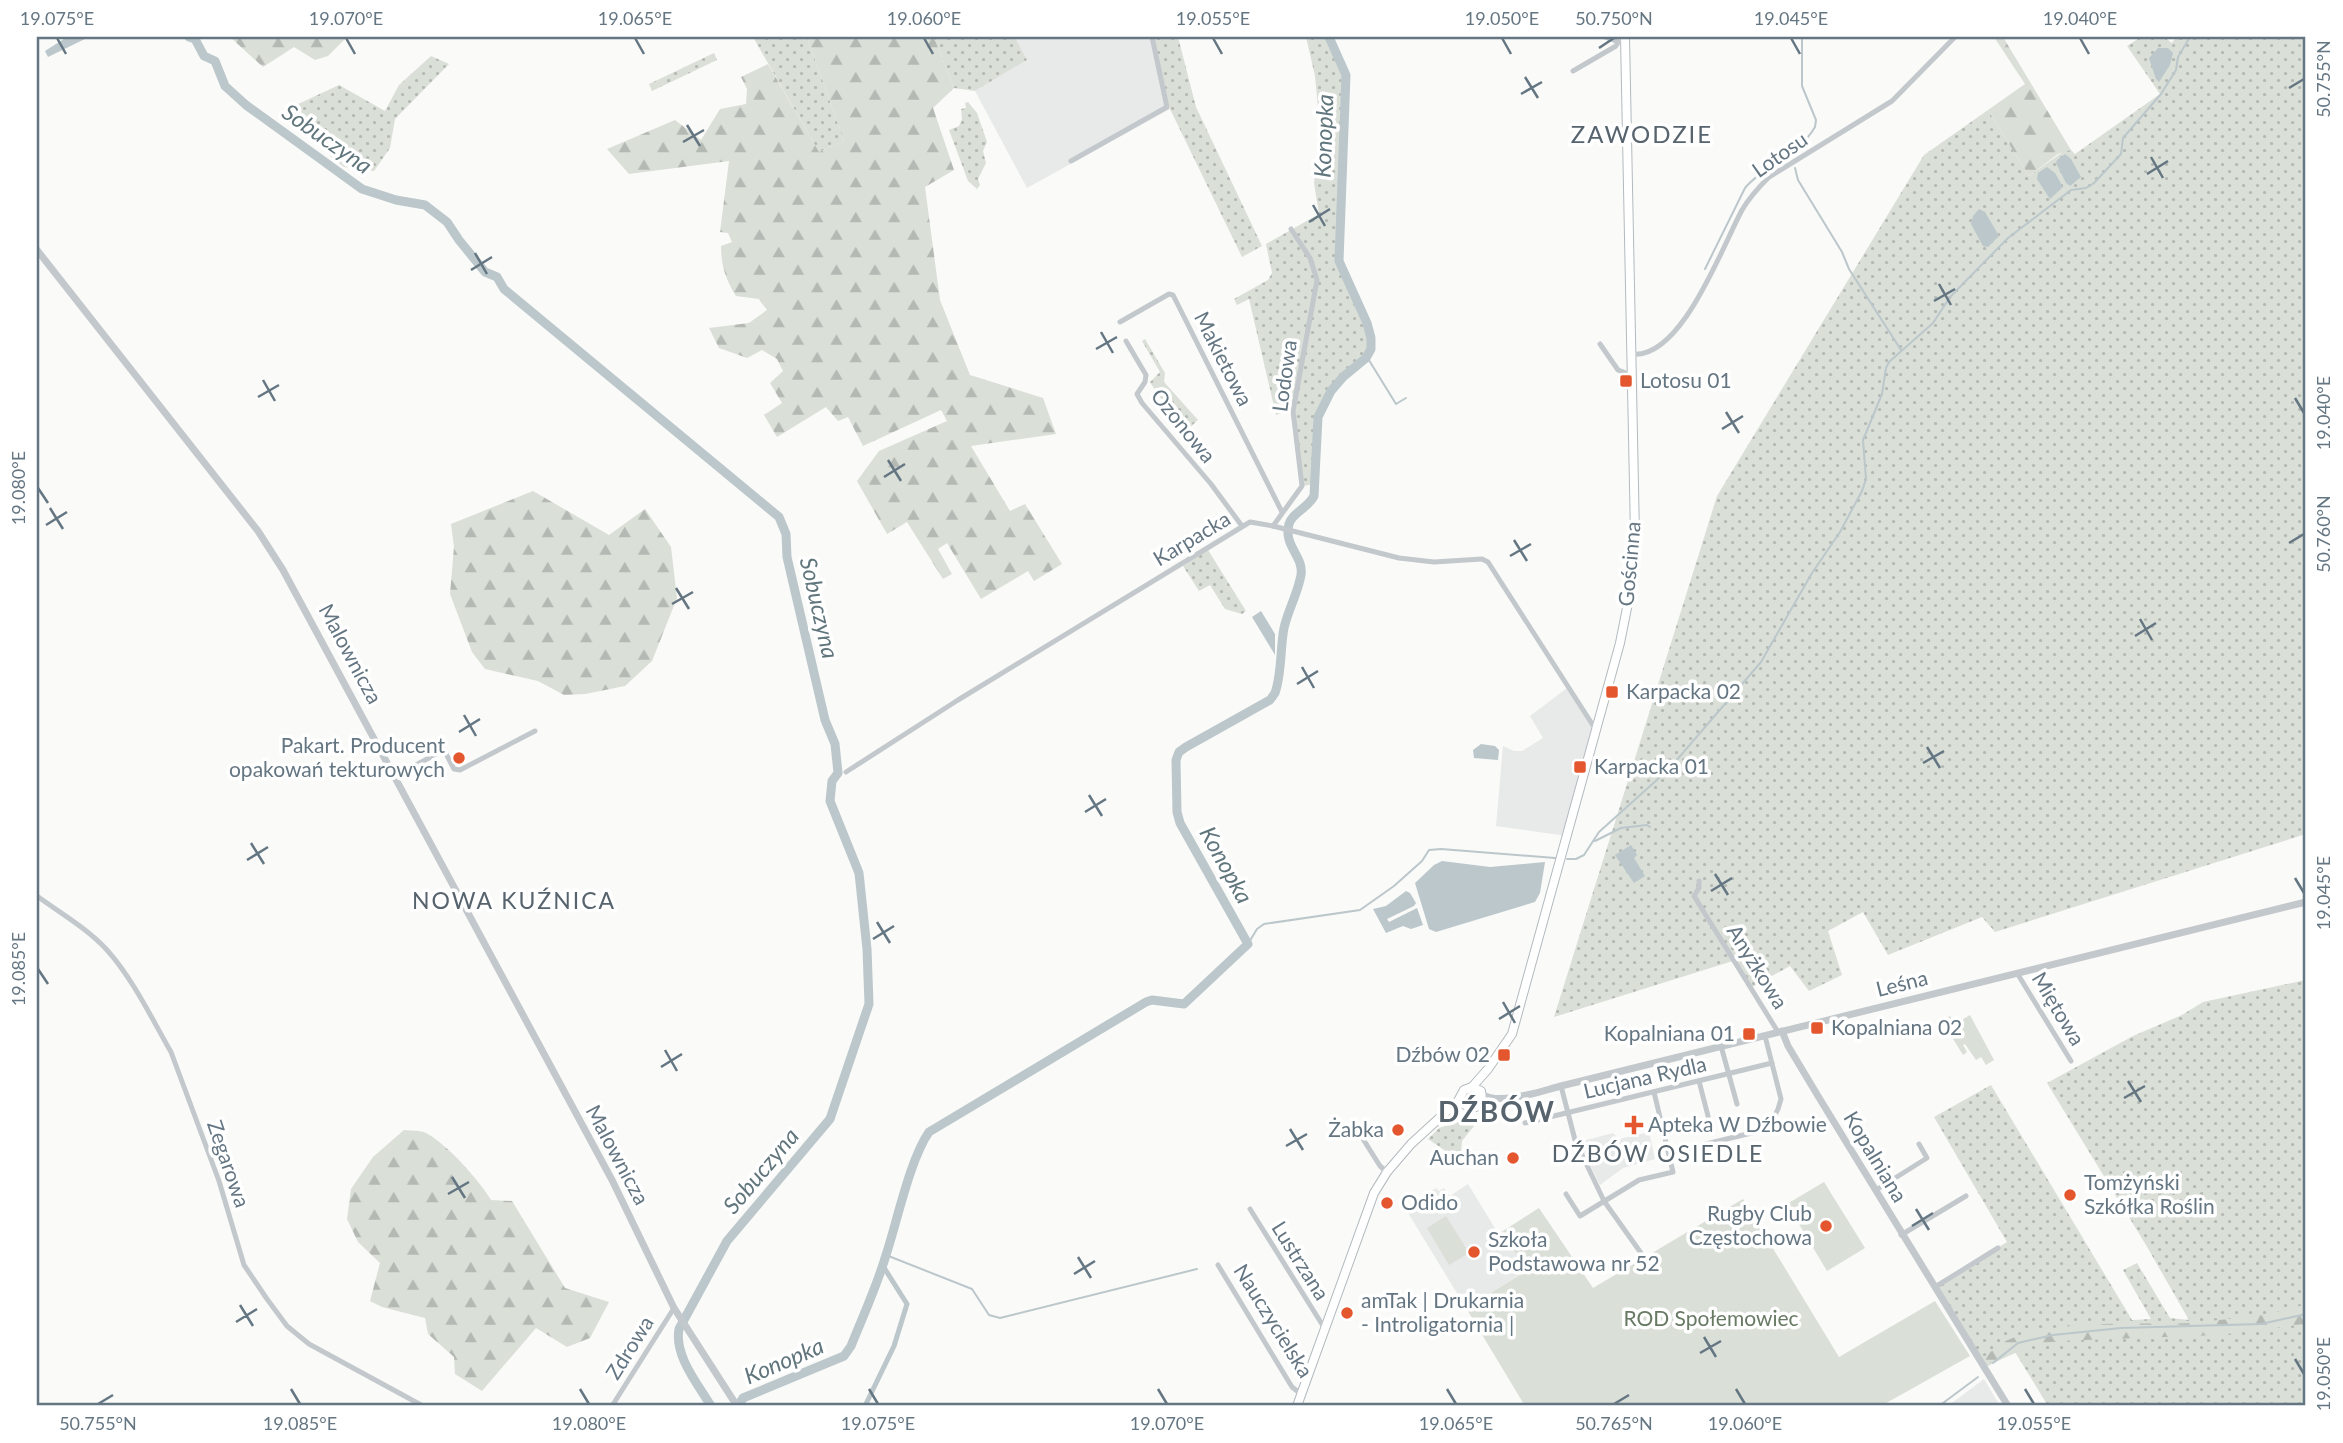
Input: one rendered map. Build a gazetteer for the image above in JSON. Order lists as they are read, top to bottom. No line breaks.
{"streets":{"main road":["Gościnna"],"street":["Lotosu","Makietowa","Lodowa","Ozonowa","Karpacka","Malownicza","Anyżkowa","Leśna","Miętowa","Lucjana Rydla","Kopalniana","Zegarowa","Lustrzana","Nauczycielska","Zdrowa"]},"crossings":[["Lotosu","Gościnna"],["Makietowa","Lodowa"],["Lodowa","Karpacka"],["Ozonowa","Karpacka"],["Karpacka","Gościnna"],["Gościnna","Leśna"],["Malownicza","Zdrowa"],["Anyżkowa","Leśna"],["Anyżkowa","Kopalniana"],["Leśna","Miętowa"],["Leśna","Kopalniana"]],"districts":["ZAWODZIE","NOWA KUŹNICA","DŹBÓW","DŹBÓW OSIEDLE"],"water":["Konopka","Sobuczyna"],"parks":["ROD Społemowiec"],"places":{"transit":["Lotosu 01","Karpacka 02","Karpacka 01","Kopalniana 02","Kopalniana 01","Dźbów 02"],"other":["Pakart. Producent opakowań tekturowych","Żabka","Auchan","Tomżyński Szkółka Roślin","Odido","Rugby Club Częstochowa","Szkoła Podstawowa nr 52","amTak | Drukarnia - Introligatornia |"],"health":["Apteka W Dźbowie"]},"coordinates":["19.075°E","19.070°E","19.065°E","19.060°E","19.055°E","19.050°E","50.750°N","19.045°E","19.040°E","50.755°N","19.080°E","50.760°N","19.085°E","50.765°N"]}
